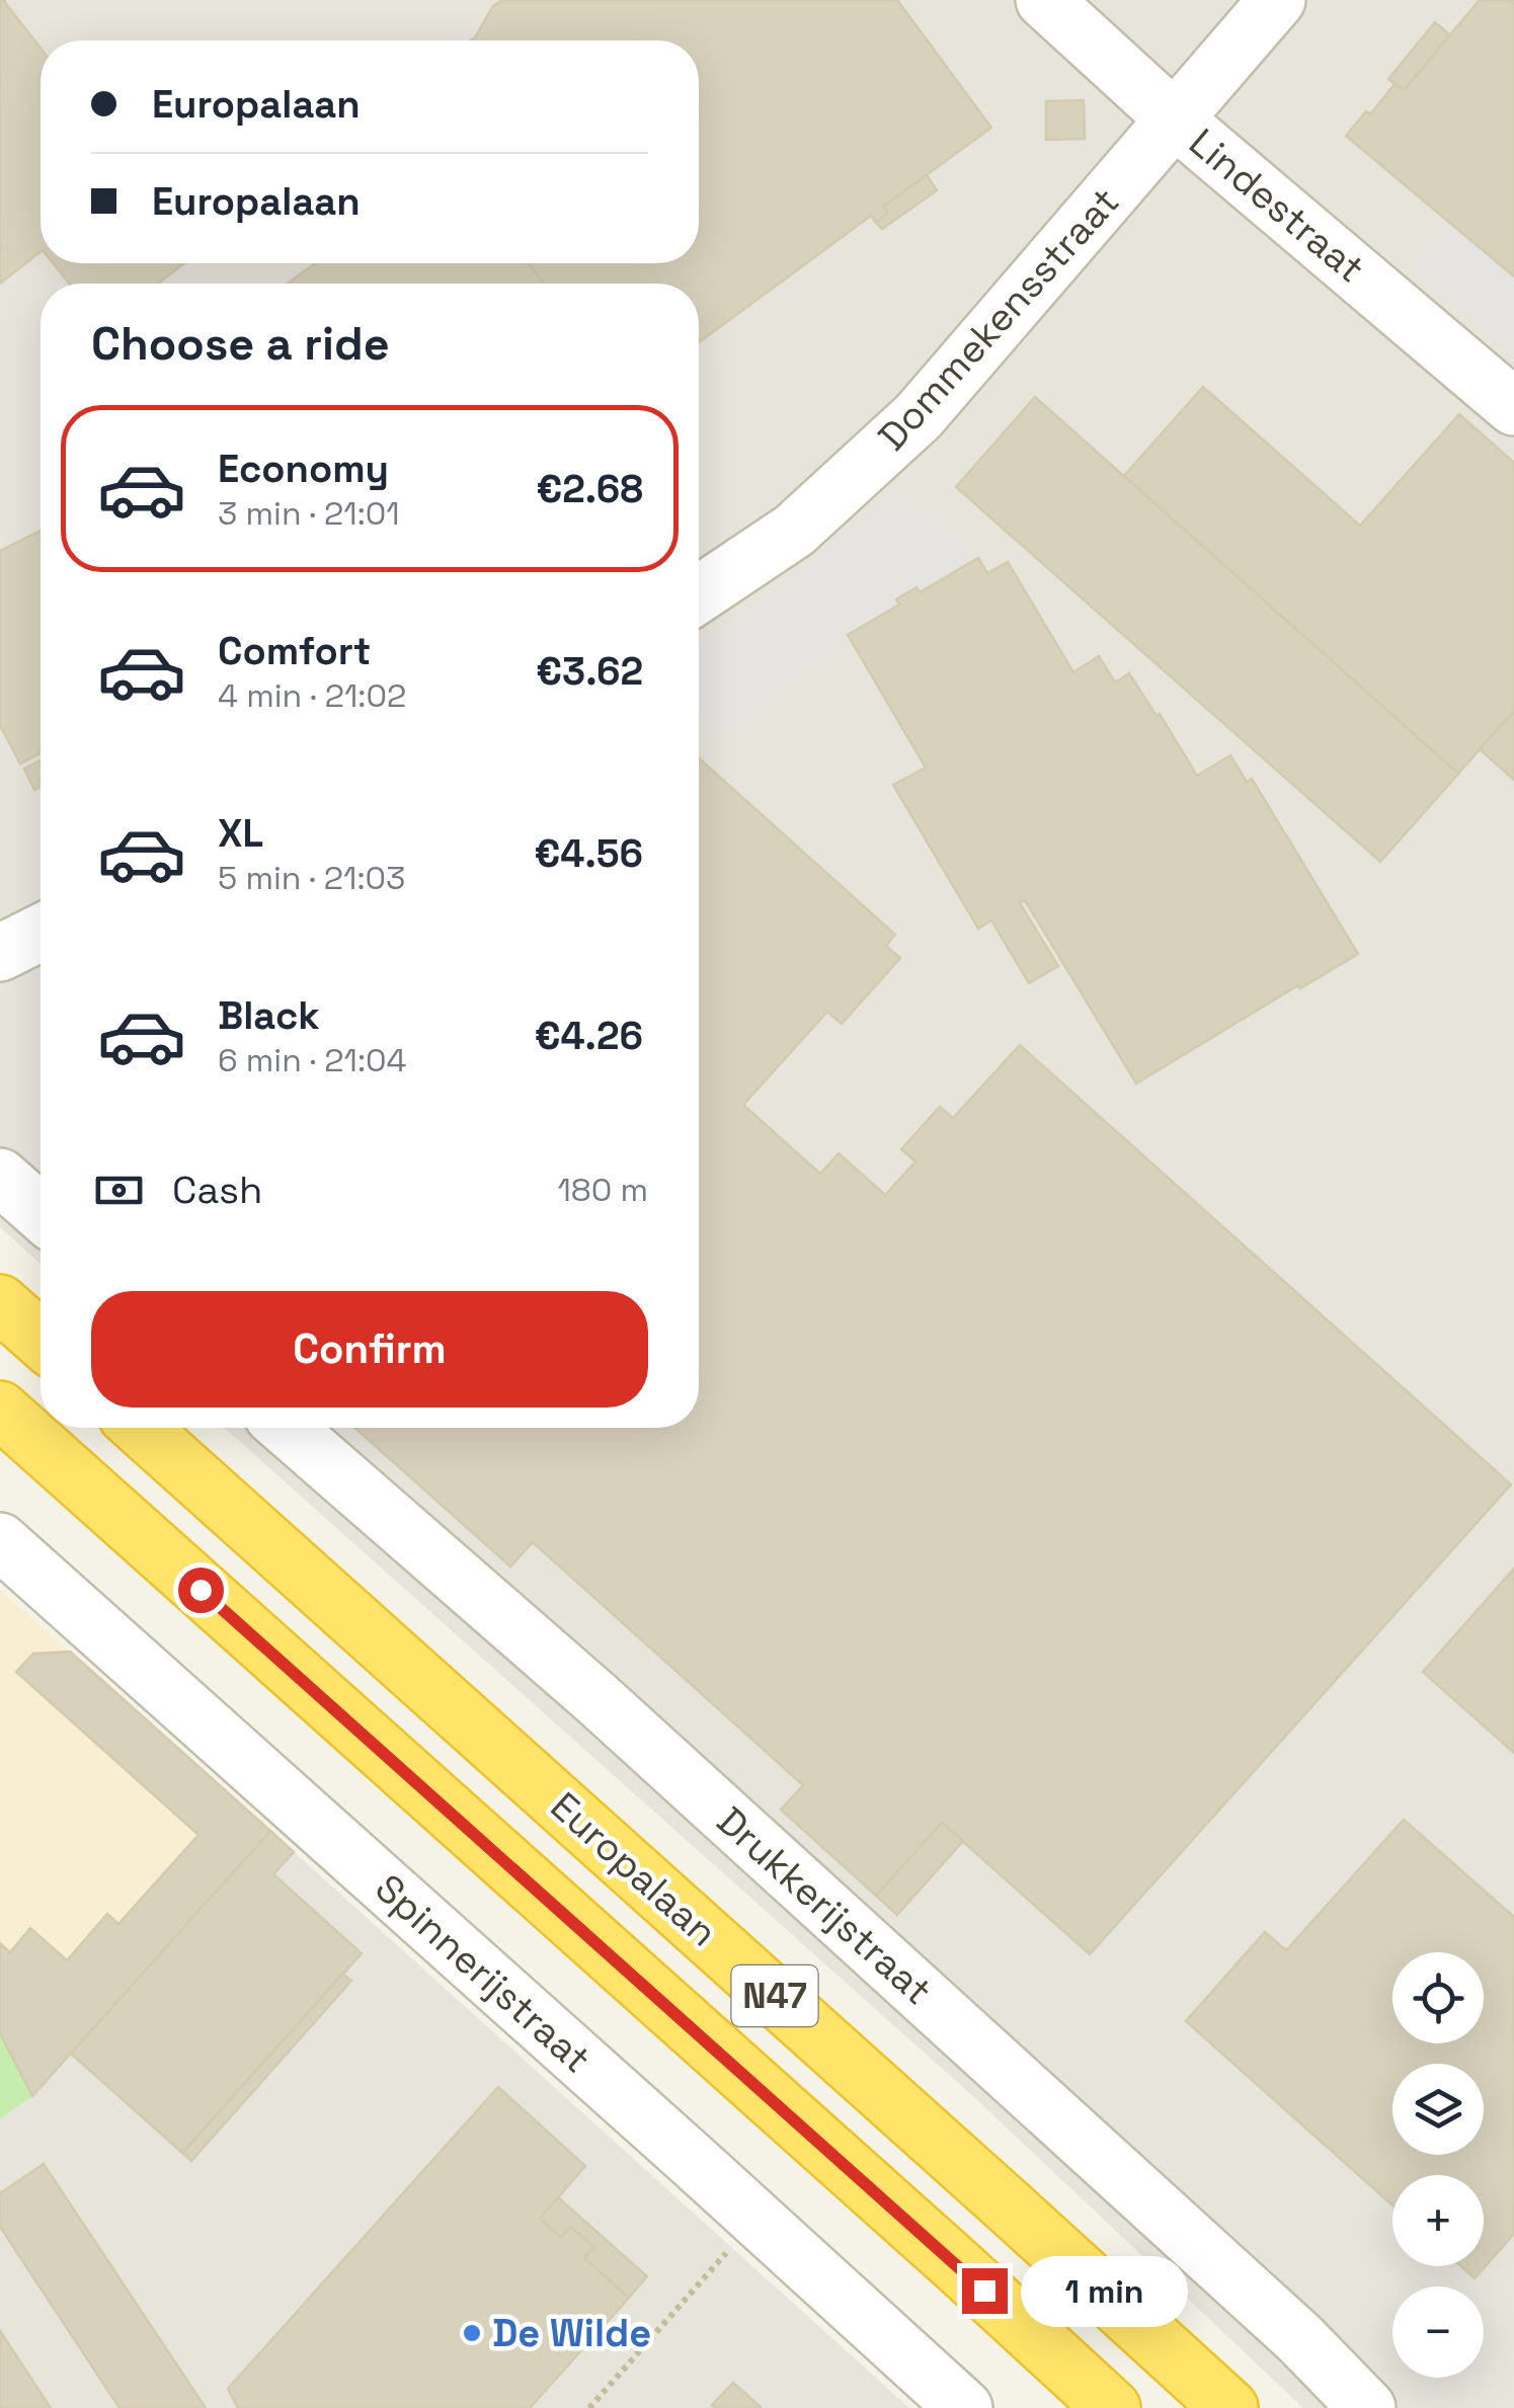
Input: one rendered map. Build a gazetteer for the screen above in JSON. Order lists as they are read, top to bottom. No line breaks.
{"streets":{"highway":["Europalaan","N47"],"street":["Lindestraat","Dommekensstraat","Drukkerijstraat","Spinnerijstraat"]},"crossings":[["Lindestraat","Dommekensstraat"]],"places":["De Wilde"],"page":{"banner":["Europalaan","Europalaan"],"heading":"Choose a ride","list":[{"name":"Economy","note":"3 min · 21:01","value":"€2.68"},{"name":"Comfort","note":"4 min · 21:02","value":"€3.62"},{"name":"XL","note":"5 min · 21:03","value":"€4.56"},{"name":"Black","note":"6 min · 21:04","value":"€4.26"}],"pay":["Cash","180 m"],"buttons":"Confirm","map_buttons":["+","−"],"bubble":"1 min"}}
